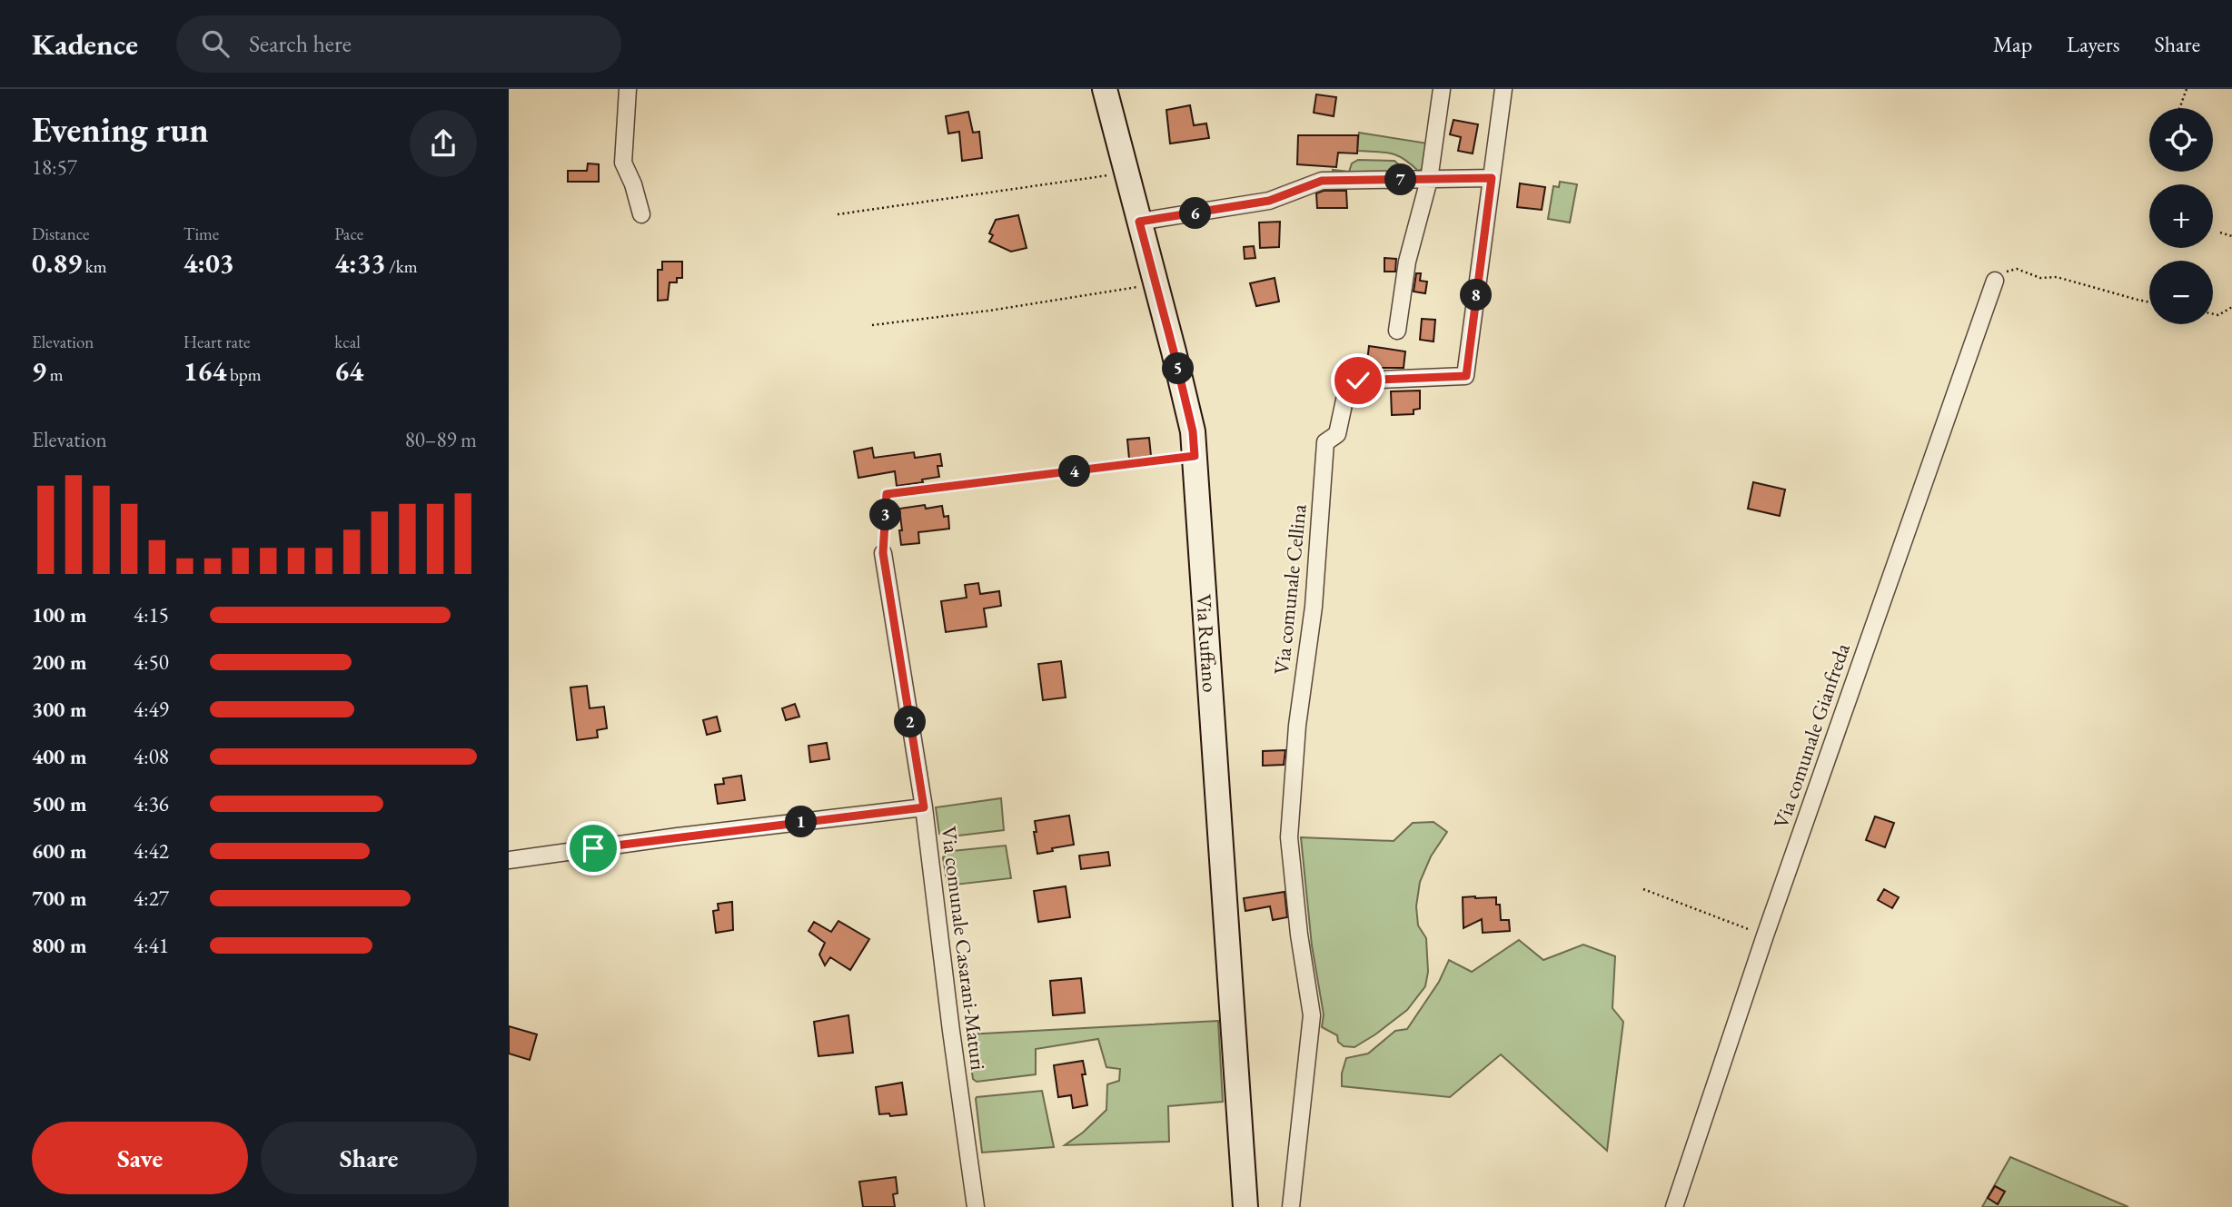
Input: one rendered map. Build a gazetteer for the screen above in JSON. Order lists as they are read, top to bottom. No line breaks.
{"streets":{"street":["Via comunale Cellina","Via Ruffano","Via comunale Gianfreda","Via comunale Casarani-Maturi"]},"page":{"header":"Kadence","search":"Search here","nav":["Map","Layers","Share"],"heading":["Evening run","18:57"],"map_buttons":["+","−"],"pins":["7","6","8","5","4","3","2","1"],"stats":[["Distance","0.89 km"],["Time","4:03"],["Pace","4:33 /km"],["Elevation","9 m"],["Heart rate","164 bpm"],["kcal","64"]],"chart":["Elevation","80–89 m"],"list":[{"name":"100 m","note":"4:15"},{"name":"200 m","note":"4:50"},{"name":"300 m","note":"4:49"},{"name":"400 m","note":"4:08"},{"name":"500 m","note":"4:36"},{"name":"600 m","note":"4:42"},{"name":"700 m","note":"4:27"},{"name":"800 m","note":"4:41"}],"buttons":["Save","Share"]}}
